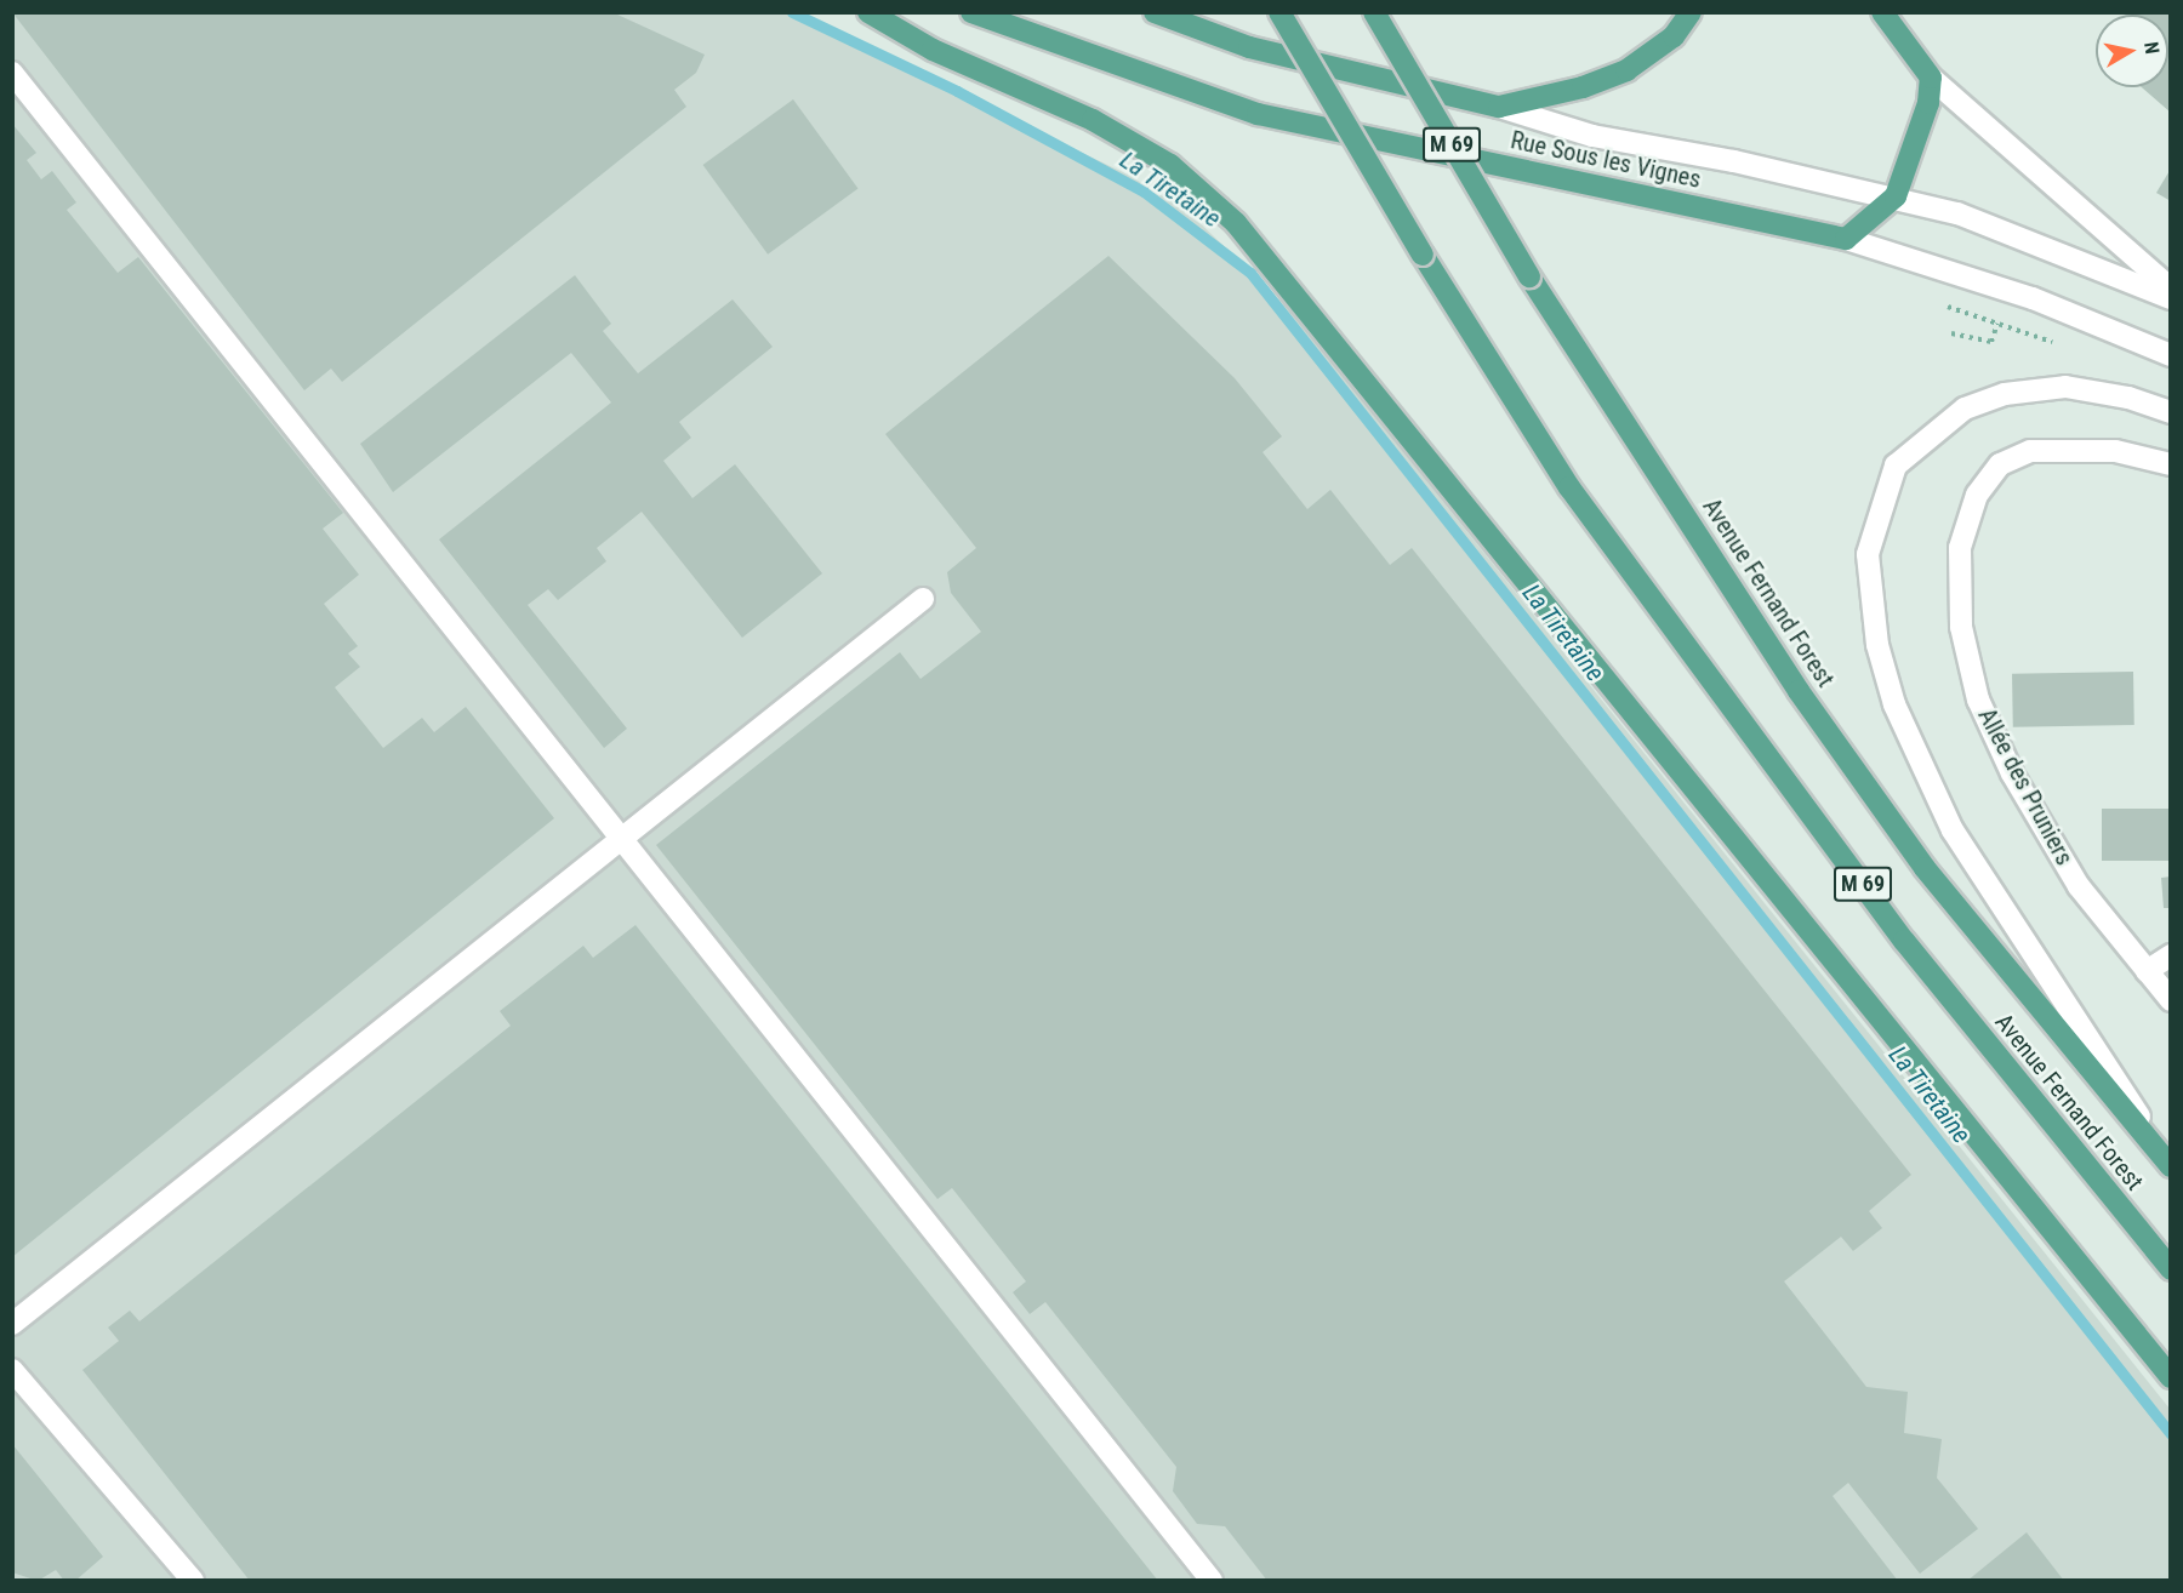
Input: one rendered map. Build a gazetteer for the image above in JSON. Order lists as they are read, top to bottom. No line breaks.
{"streets":{"main road":["M 69","Rue Sous les Vignes","Avenue Fernand Forest"],"street":["Allée des Pruniers"]},"water":["La Tiretaine"],"north":"right"}
